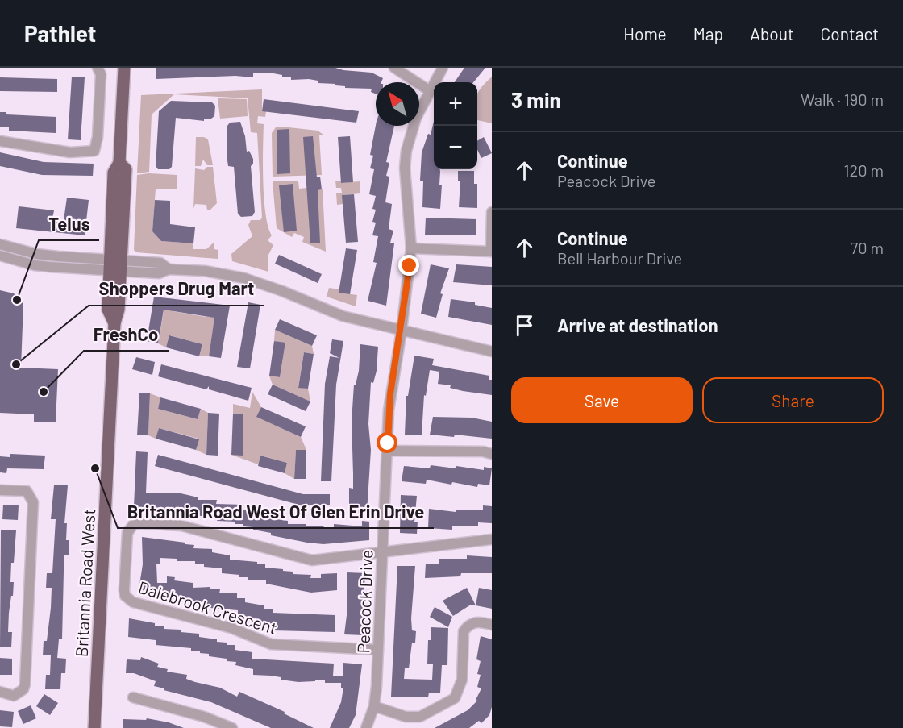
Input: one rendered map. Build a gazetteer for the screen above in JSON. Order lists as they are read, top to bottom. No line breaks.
{"streets":{"main road":["Britannia Road West"],"street":["Peacock Drive","Dalebrook Crescent"]},"crossings":[["Peacock Drive","Dalebrook Crescent"]],"places":["Telus","Shoppers Drug Mart","FreshCo","Britannia Road West Of Glen Erin Drive"],"north":"top left","page":{"header":"Pathlet","nav":["Home","Map","About","Contact"],"heading":["3 min","Walk · 190 m"],"map_buttons":["+","−"],"list":[["Continue","Peacock Drive","120 m"],["Continue","Bell Harbour Drive","70 m"],"Arrive at destination"],"buttons":["Save","Share"]}}
